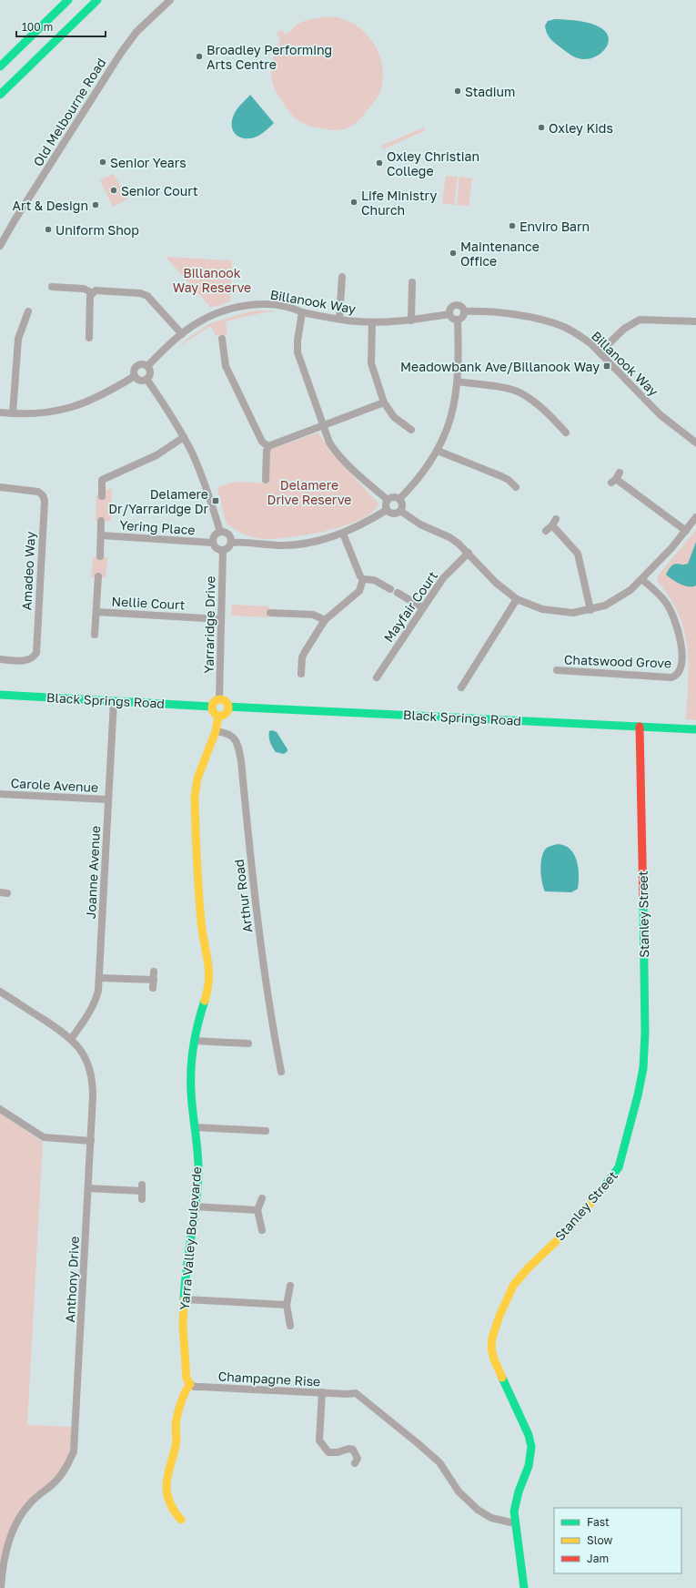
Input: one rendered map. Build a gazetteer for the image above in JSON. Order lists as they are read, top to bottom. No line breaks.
{"streets":{"main road":["Black Springs Road","Stanley Street","Yarra Valley Boulevarde"],"street":["Old Melbourne Road","Billanook Way","Yering Place","Amadeo Way","Nellie Court","Mayfair Court","Yarraridge Drive","Chatswood Grove","Carole Avenue","Joanne Avenue","Arthur Road","Anthony Drive","Champagne Rise"]},"crossings":[["Yering Place","Yarraridge Drive"],["Nellie Court","Yarraridge Drive"],["Yarraridge Drive","Black Springs Road"],["Yarraridge Drive","Yarra Valley Boulevarde"],["Black Springs Road","Joanne Avenue"],["Black Springs Road","Stanley Street"],["Black Springs Road","Yarra Valley Boulevarde"],["Carole Avenue","Joanne Avenue"],["Joanne Avenue","Anthony Drive"],["Arthur Road","Yarra Valley Boulevarde"],["Stanley Street","Champagne Rise"],["Yarra Valley Boulevarde","Champagne Rise"]],"parks":["Billanook Way Reserve","Delamere Drive Reserve"],"places":{"other":["Broadley Performing Arts Centre","Stadium","Oxley Kids","Senior Years","Oxley Christian College","Senior Court","Life Ministry Church","Art & Design","Enviro Barn","Uniform Shop","Maintenance Office"],"transit":["Meadowbank Ave/Billanook Way","Delamere Dr/Yarraridge Dr"]},"legend":["Fast","Slow","Jam"],"scale_bar":"100 m"}
